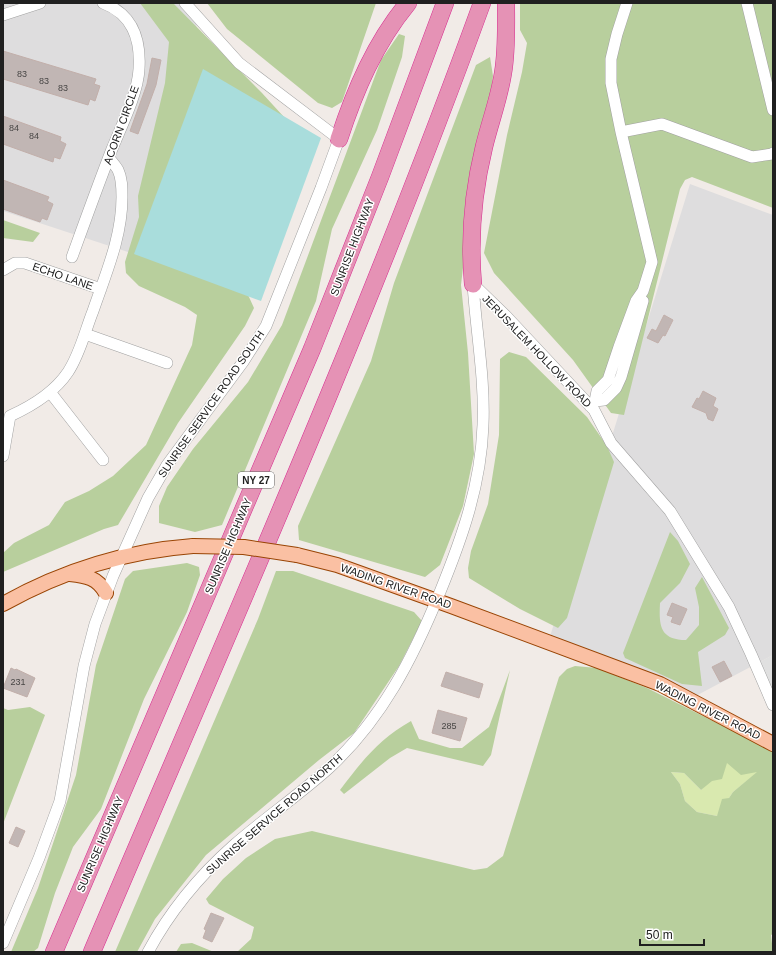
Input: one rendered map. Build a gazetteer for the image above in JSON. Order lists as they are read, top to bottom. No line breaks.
{"streets":{"highway":["SUNRISE HIGHWAY","NY 27"],"main road":["WADING RIVER ROAD"],"street":["ACORN CIRCLE","ECHO LANE","JERUSALEM HOLLOW ROAD","SUNRISE SERVICE ROAD SOUTH","SUNRISE SERVICE ROAD NORTH"]},"crossings":[["ACORN CIRCLE","ECHO LANE"],["JERUSALEM HOLLOW ROAD","SUNRISE SERVICE ROAD NORTH"],["SUNRISE SERVICE ROAD SOUTH","WADING RIVER ROAD"],["WADING RIVER ROAD","SUNRISE SERVICE ROAD NORTH"]],"house_numbers":["83","83","83","84","84","231","285"],"scale_bar":"50 m"}
